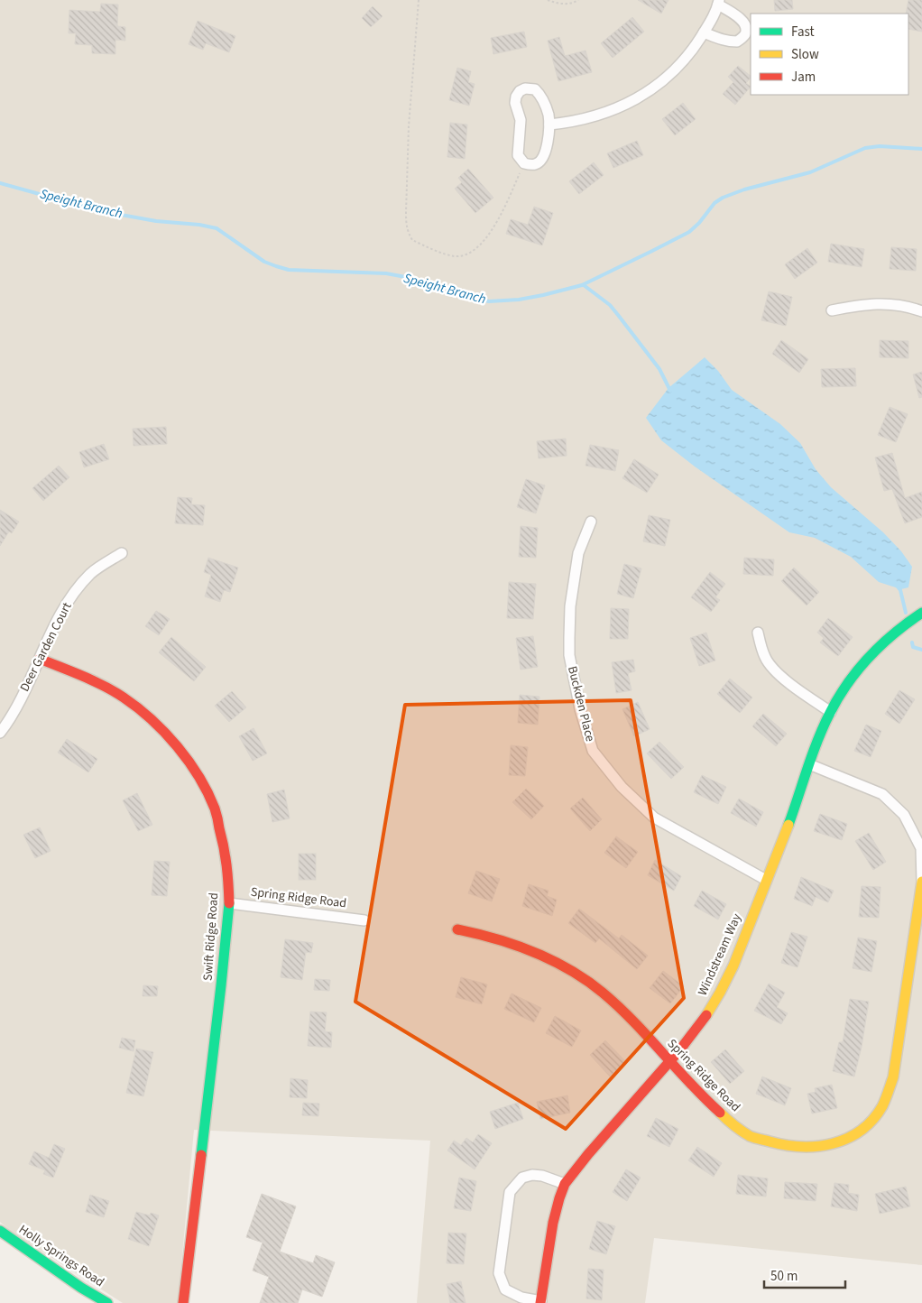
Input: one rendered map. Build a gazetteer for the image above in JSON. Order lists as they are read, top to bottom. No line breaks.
{"streets":{"street":["Deer Garden Court","Buckden Place","Spring Ridge Road","Swift Ridge Road","Windstream Way","Holly Springs Road"]},"crossings":[["Deer Garden Court","Swift Ridge Road"],["Buckden Place","Windstream Way"],["Spring Ridge Road","Swift Ridge Road"],["Spring Ridge Road","Windstream Way"]],"water":["Speight Branch"],"legend":["Fast","Slow","Jam"],"scale_bar":"50 m"}
